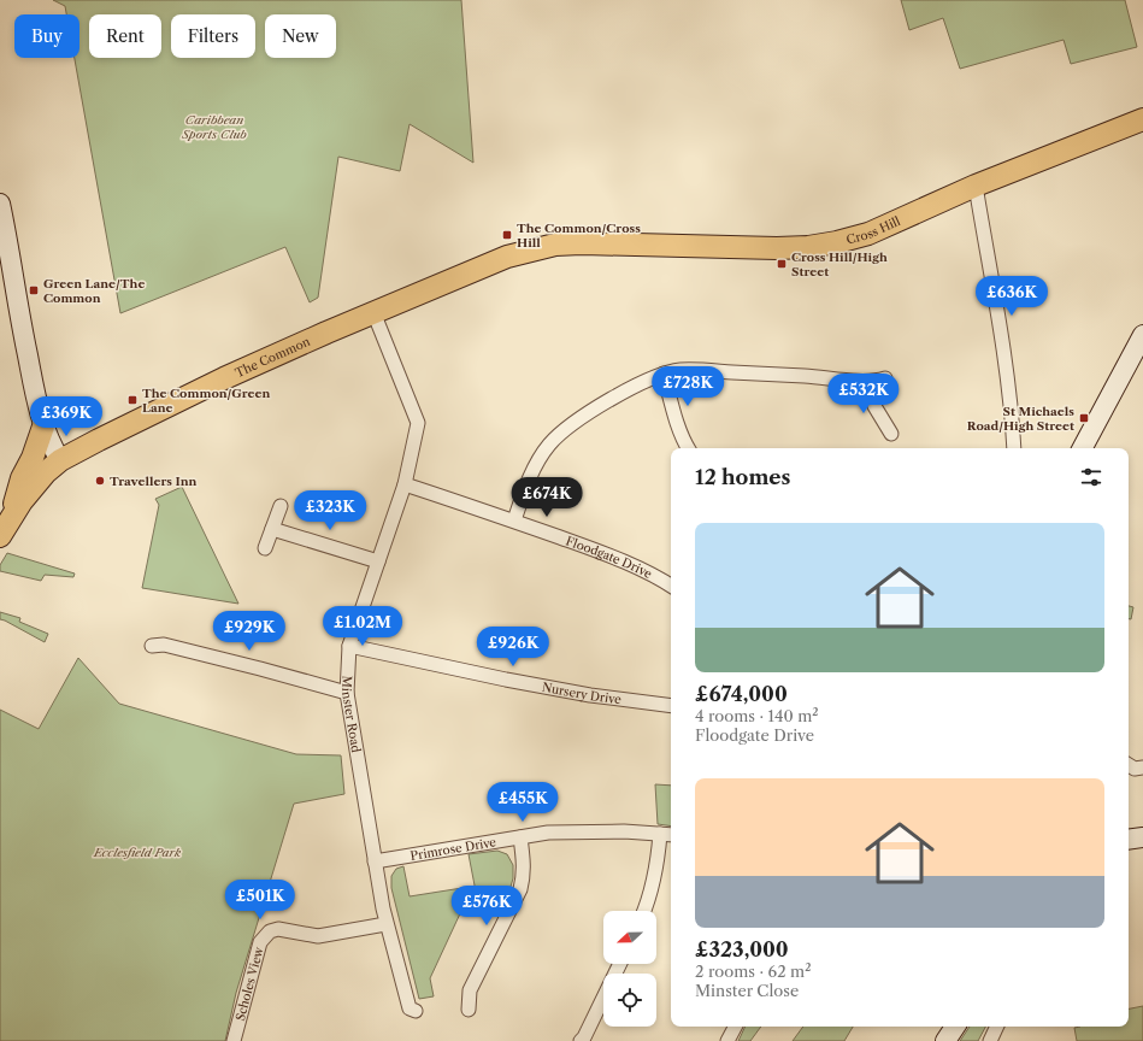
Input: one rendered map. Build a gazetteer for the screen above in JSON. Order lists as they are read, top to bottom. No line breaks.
{"streets":{"main road":["Cross Hill","The Common"],"street":["Floodgate Drive","Nursery Drive","Minster Road","Primrose Drive","Scholes View"]},"crossings":[["Cross Hill","The Common"],["The Common","Minster Road"],["Floodgate Drive","Minster Road"],["Nursery Drive","Minster Road"],["Minster Road","Primrose Drive"],["Minster Road","Scholes View"]],"parks":["Caribbean Sports Club","Ecclesfield Park"],"places":{"transit":["The Common/Cross Hill","Cross Hill/High Street","Green Lane/The Common","The Common/Green Lane","St Michaels Road/High Street"],"other":["Travellers Inn"]},"north":"left","page":{"chip":["Buy","Rent","Filters","New"],"price":["£636K","£728K","£532K","£369K","£674K","£323K","£1.02M","£929K","£926K","£455K","£501K","£576K"],"heading":"12 homes","list":[{"name":"£674,000","note":"4 rooms · 140 m² · Floodgate Drive"},{"name":"£323,000","note":"2 rooms · 62 m² · Minster Close"}]}}
